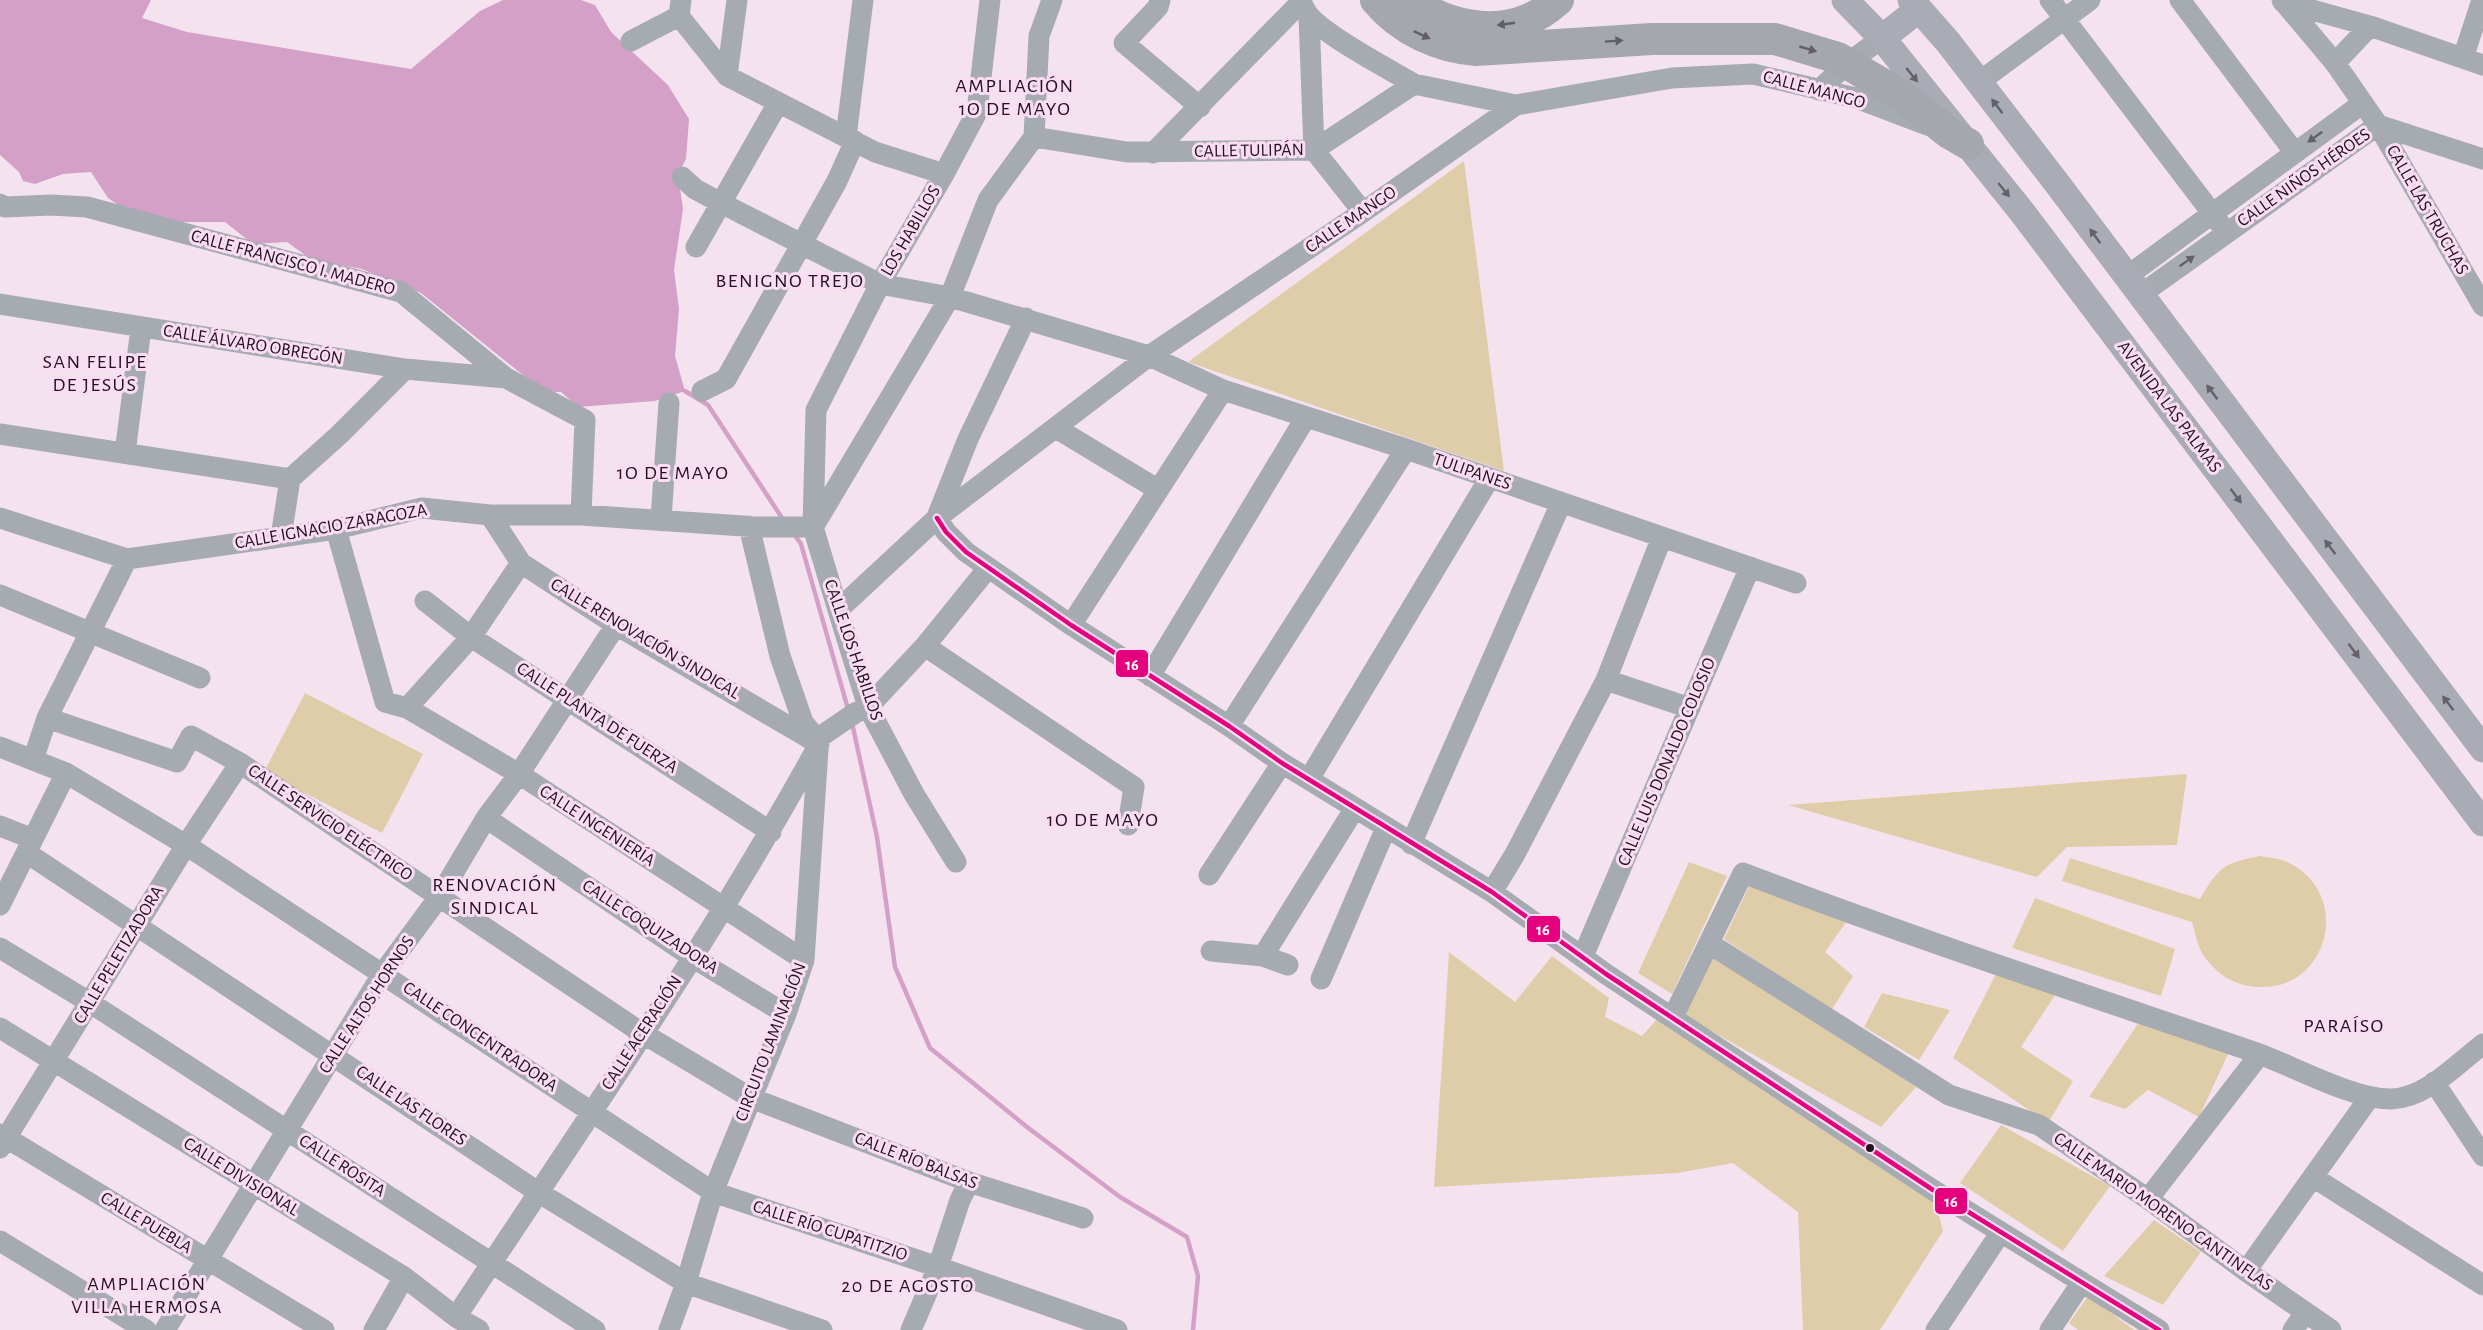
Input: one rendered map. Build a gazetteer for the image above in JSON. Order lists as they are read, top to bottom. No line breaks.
{"streets":{"main road":["AVENIDA LAS PALMAS"],"street":["CALLE MANGO","CALLE TULIPÁN","CALLE NIÑOS HÉROES","CALLE LAS TRUCHAS","LOS HABILLOS","CALLE FRANCISCO I. MADERO","CALLE ÁLVARO OBREGÓN","TULIPANES","CALLE IGNACIO ZARAGOZA","CALLE RENOVACIÓN SINDICAL","CALLE LOS HABILLOS","CALLE PLANTA DE FUERZA","CALLE LUIS DONALDO COLOSIO","CALLE SERVICIO ELÉCTRICO","CALLE INGENIERÍA","CALLE COQUIZADORA","CALLE PELETIZADORA","CALLE ALTOS HORNOS","CALLE ACERACIÓN","CALLE CONCENTRADORA","CIRCUITO LAMINACIÓN","CALLE LAS FLORES","CALLE RÍO BALSAS","CALLE ROSITA","CALLE DIVISIONAL","CALLE MARIO MORENO CANTINFLAS","CALLE PUEBLA","CALLE RÍO CUPATITZIO"]},"crossings":[["CALLE MANGO","AVENIDA LAS PALMAS"],["CALLE MANGO","TULIPANES"],["CALLE MANGO","CALLE LOS HABILLOS"],["CALLE NIÑOS HÉROES","CALLE LAS TRUCHAS"],["LOS HABILLOS","TULIPANES"],["LOS HABILLOS","CALLE IGNACIO ZARAGOZA"],["LOS HABILLOS","CALLE LOS HABILLOS"],["CALLE FRANCISCO I. MADERO","CALLE ÁLVARO OBREGÓN"],["CALLE FRANCISCO I. MADERO","CALLE IGNACIO ZARAGOZA"],["TULIPANES","CALLE LUIS DONALDO COLOSIO"],["CALLE IGNACIO ZARAGOZA","CALLE RENOVACIÓN SINDICAL"],["CALLE IGNACIO ZARAGOZA","CALLE LOS HABILLOS"],["CALLE IGNACIO ZARAGOZA","CALLE INGENIERÍA"],["CALLE RENOVACIÓN SINDICAL","CALLE ALTOS HORNOS"],["CALLE RENOVACIÓN SINDICAL","CALLE ACERACIÓN"],["CALLE RENOVACIÓN SINDICAL","CIRCUITO LAMINACIÓN"],["CALLE LOS HABILLOS","CALLE ACERACIÓN"],["CALLE PLANTA DE FUERZA","CALLE ALTOS HORNOS"],["CALLE PLANTA DE FUERZA","CALLE ACERACIÓN"],["CALLE SERVICIO ELÉCTRICO","CALLE PELETIZADORA"],["CALLE SERVICIO ELÉCTRICO","CALLE ALTOS HORNOS"],["CALLE SERVICIO ELÉCTRICO","CALLE ACERACIÓN"],["CALLE SERVICIO ELÉCTRICO","CIRCUITO LAMINACIÓN"],["CALLE SERVICIO ELÉCTRICO","CALLE RÍO BALSAS"],["CALLE INGENIERÍA","CALLE ALTOS HORNOS"],["CALLE INGENIERÍA","CALLE ACERACIÓN"],["CALLE INGENIERÍA","CIRCUITO LAMINACIÓN"],["CALLE COQUIZADORA","CALLE ALTOS HORNOS"],["CALLE COQUIZADORA","CALLE ACERACIÓN"],["CALLE COQUIZADORA","CIRCUITO LAMINACIÓN"],["CALLE PELETIZADORA","CALLE CONCENTRADORA"],["CALLE PELETIZADORA","CALLE LAS FLORES"],["CALLE PELETIZADORA","CALLE ROSITA"],["CALLE PELETIZADORA","CALLE DIVISIONAL"],["CALLE PELETIZADORA","CALLE PUEBLA"],["CALLE ALTOS HORNOS","CALLE CONCENTRADORA"],["CALLE ALTOS HORNOS","CALLE LAS FLORES"],["CALLE ALTOS HORNOS","CALLE ROSITA"],["CALLE ALTOS HORNOS","CALLE DIVISIONAL"],["CALLE ALTOS HORNOS","CALLE PUEBLA"],["CALLE ACERACIÓN","CALLE CONCENTRADORA"],["CALLE ACERACIÓN","CIRCUITO LAMINACIÓN"],["CALLE ACERACIÓN","CALLE LAS FLORES"],["CALLE ACERACIÓN","CALLE ROSITA"],["CALLE ACERACIÓN","CALLE DIVISIONAL"],["CALLE CONCENTRADORA","CIRCUITO LAMINACIÓN"],["CALLE CONCENTRADORA","CALLE RÍO CUPATITZIO"],["CIRCUITO LAMINACIÓN","CALLE LAS FLORES"],["CIRCUITO LAMINACIÓN","CALLE RÍO BALSAS"],["CIRCUITO LAMINACIÓN","CALLE RÍO CUPATITZIO"]],"districts":["AMPLIACIÓN 1O DE MAYO","BENIGNO TREJO","SAN FELIPE DE JESÚS","1O DE MAYO","1O DE MAYO","RENOVACIÓN SINDICAL","PARAÍSO","AMPLIACIÓN VILLA HERMOSA","20 DE AGOSTO"],"lines":["transit line 16"]}
